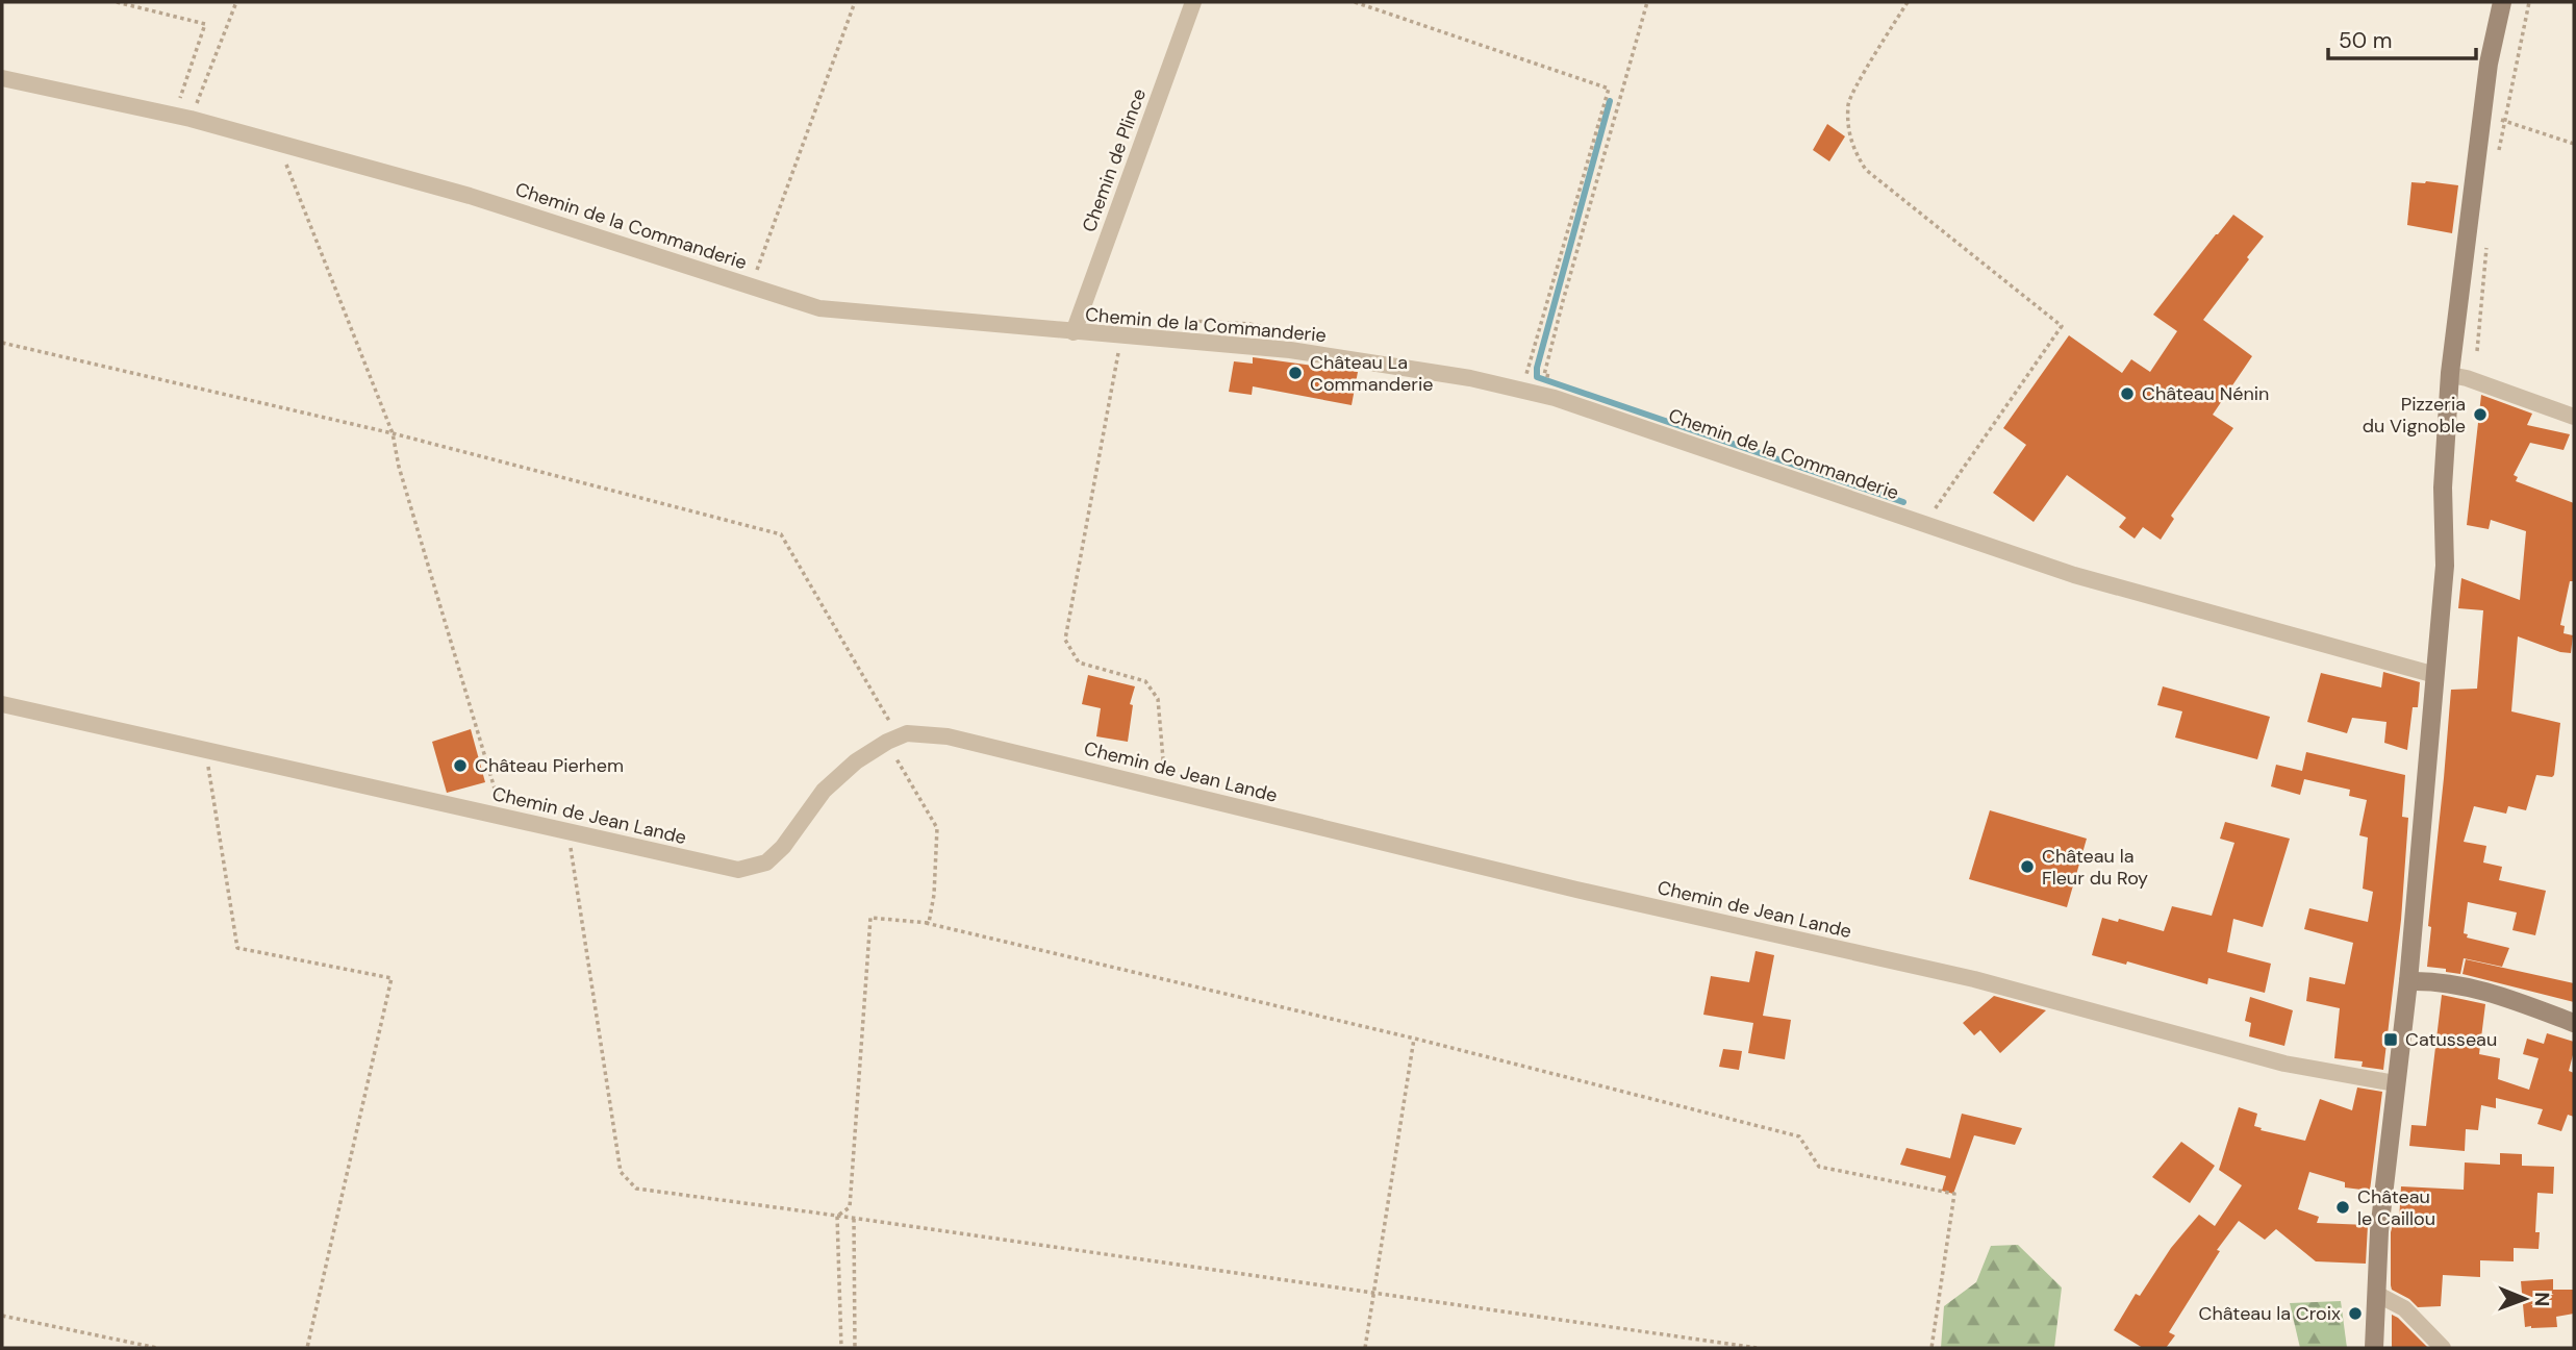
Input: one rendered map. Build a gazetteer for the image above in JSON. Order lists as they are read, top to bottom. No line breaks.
{"streets":{"street":["Chemin de Plince","Chemin de la Commanderie","Chemin de Jean Lande"]},"crossings":[["Chemin de Plince","Chemin de la Commanderie"]],"places":{"other":["Château La Commanderie","Château Nénin","Pizzeria du Vignoble","Château Pierhem","Château la Fleur du Roy","Château le Caillou","Château la Croix"],"transit":["Catusseau"]},"scale_bar":"50 m","north":"right"}
